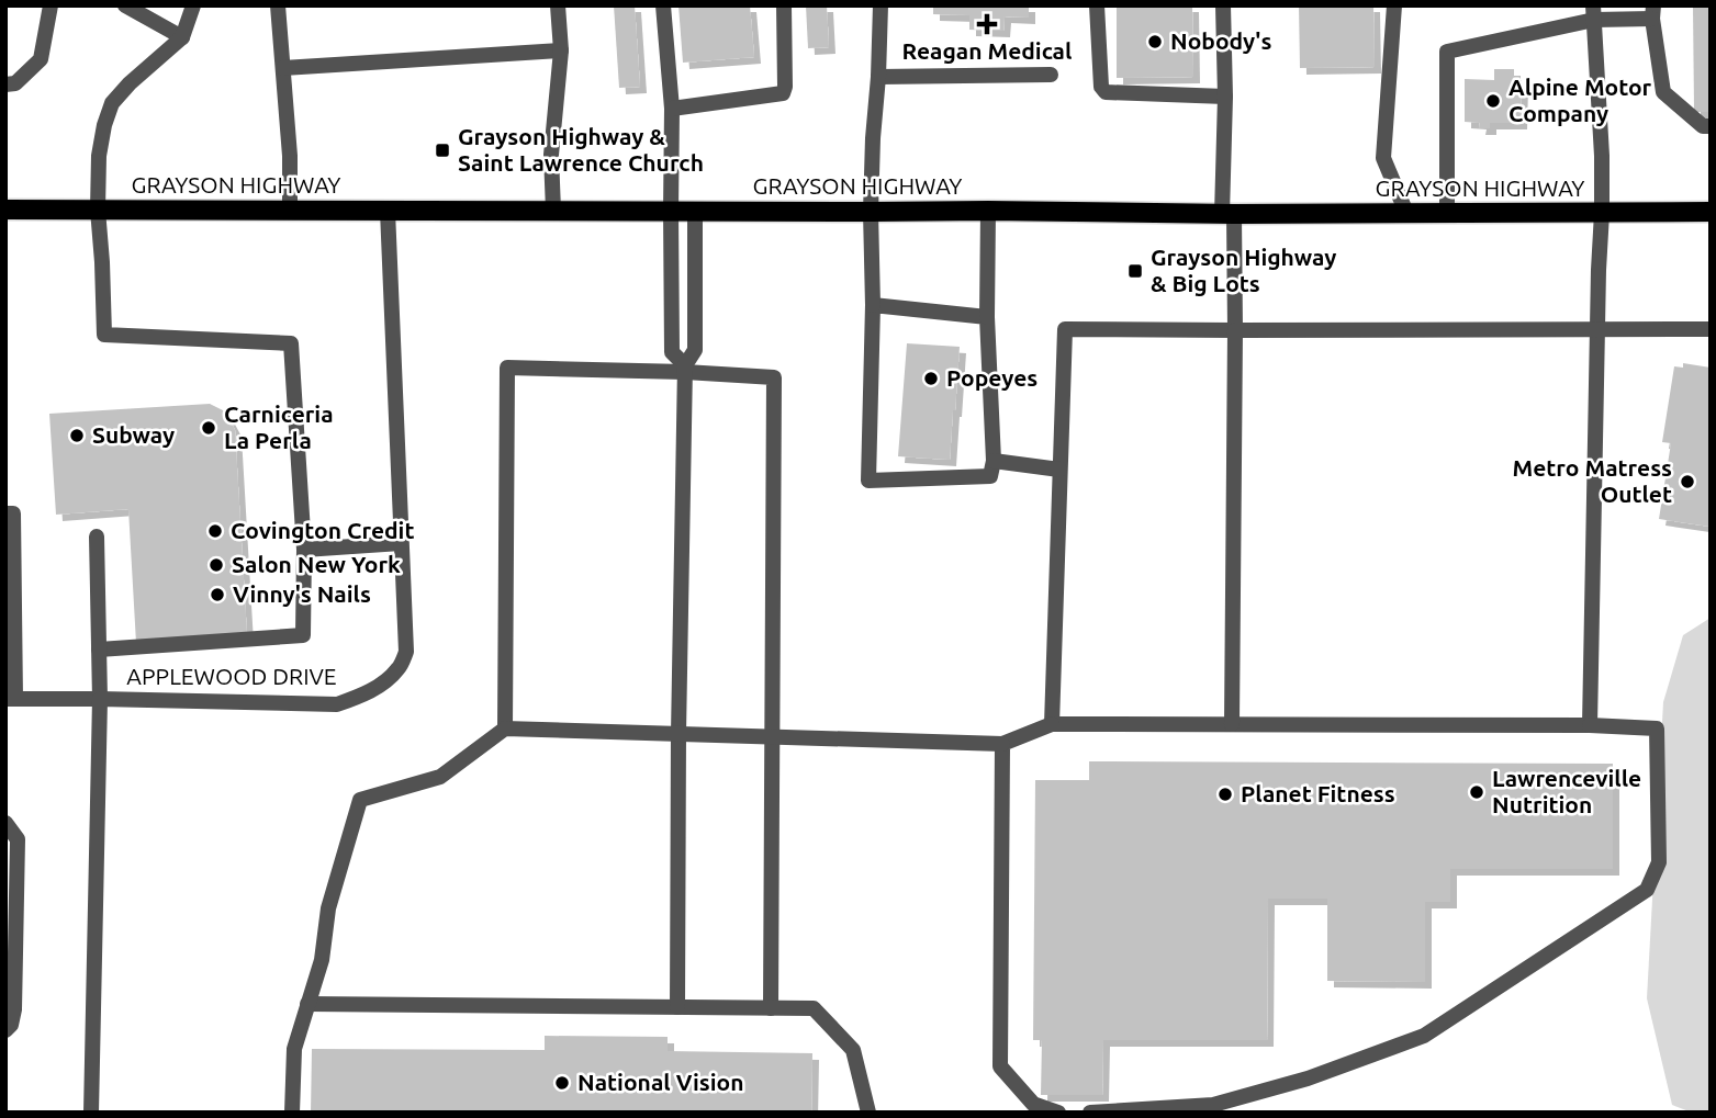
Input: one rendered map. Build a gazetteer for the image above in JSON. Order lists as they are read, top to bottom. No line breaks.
{"streets":{"main road":["GRAYSON HIGHWAY"],"street":["APPLEWOOD DRIVE"]},"crossings":[["GRAYSON HIGHWAY","APPLEWOOD DRIVE"]],"places":{"health":["Reagan Medical"],"other":["Nobody's","Alpine Motor Company","Popeyes","Carniceria La Perla","Subway","Metro Matress Outlet","Covington Credit","Salon New York","Vinny's Nails","Lawrenceville Nutrition","Planet Fitness","National Vision"],"transit":["Grayson Highway & Saint Lawrence Church","Grayson Highway & Big Lots"]}}
